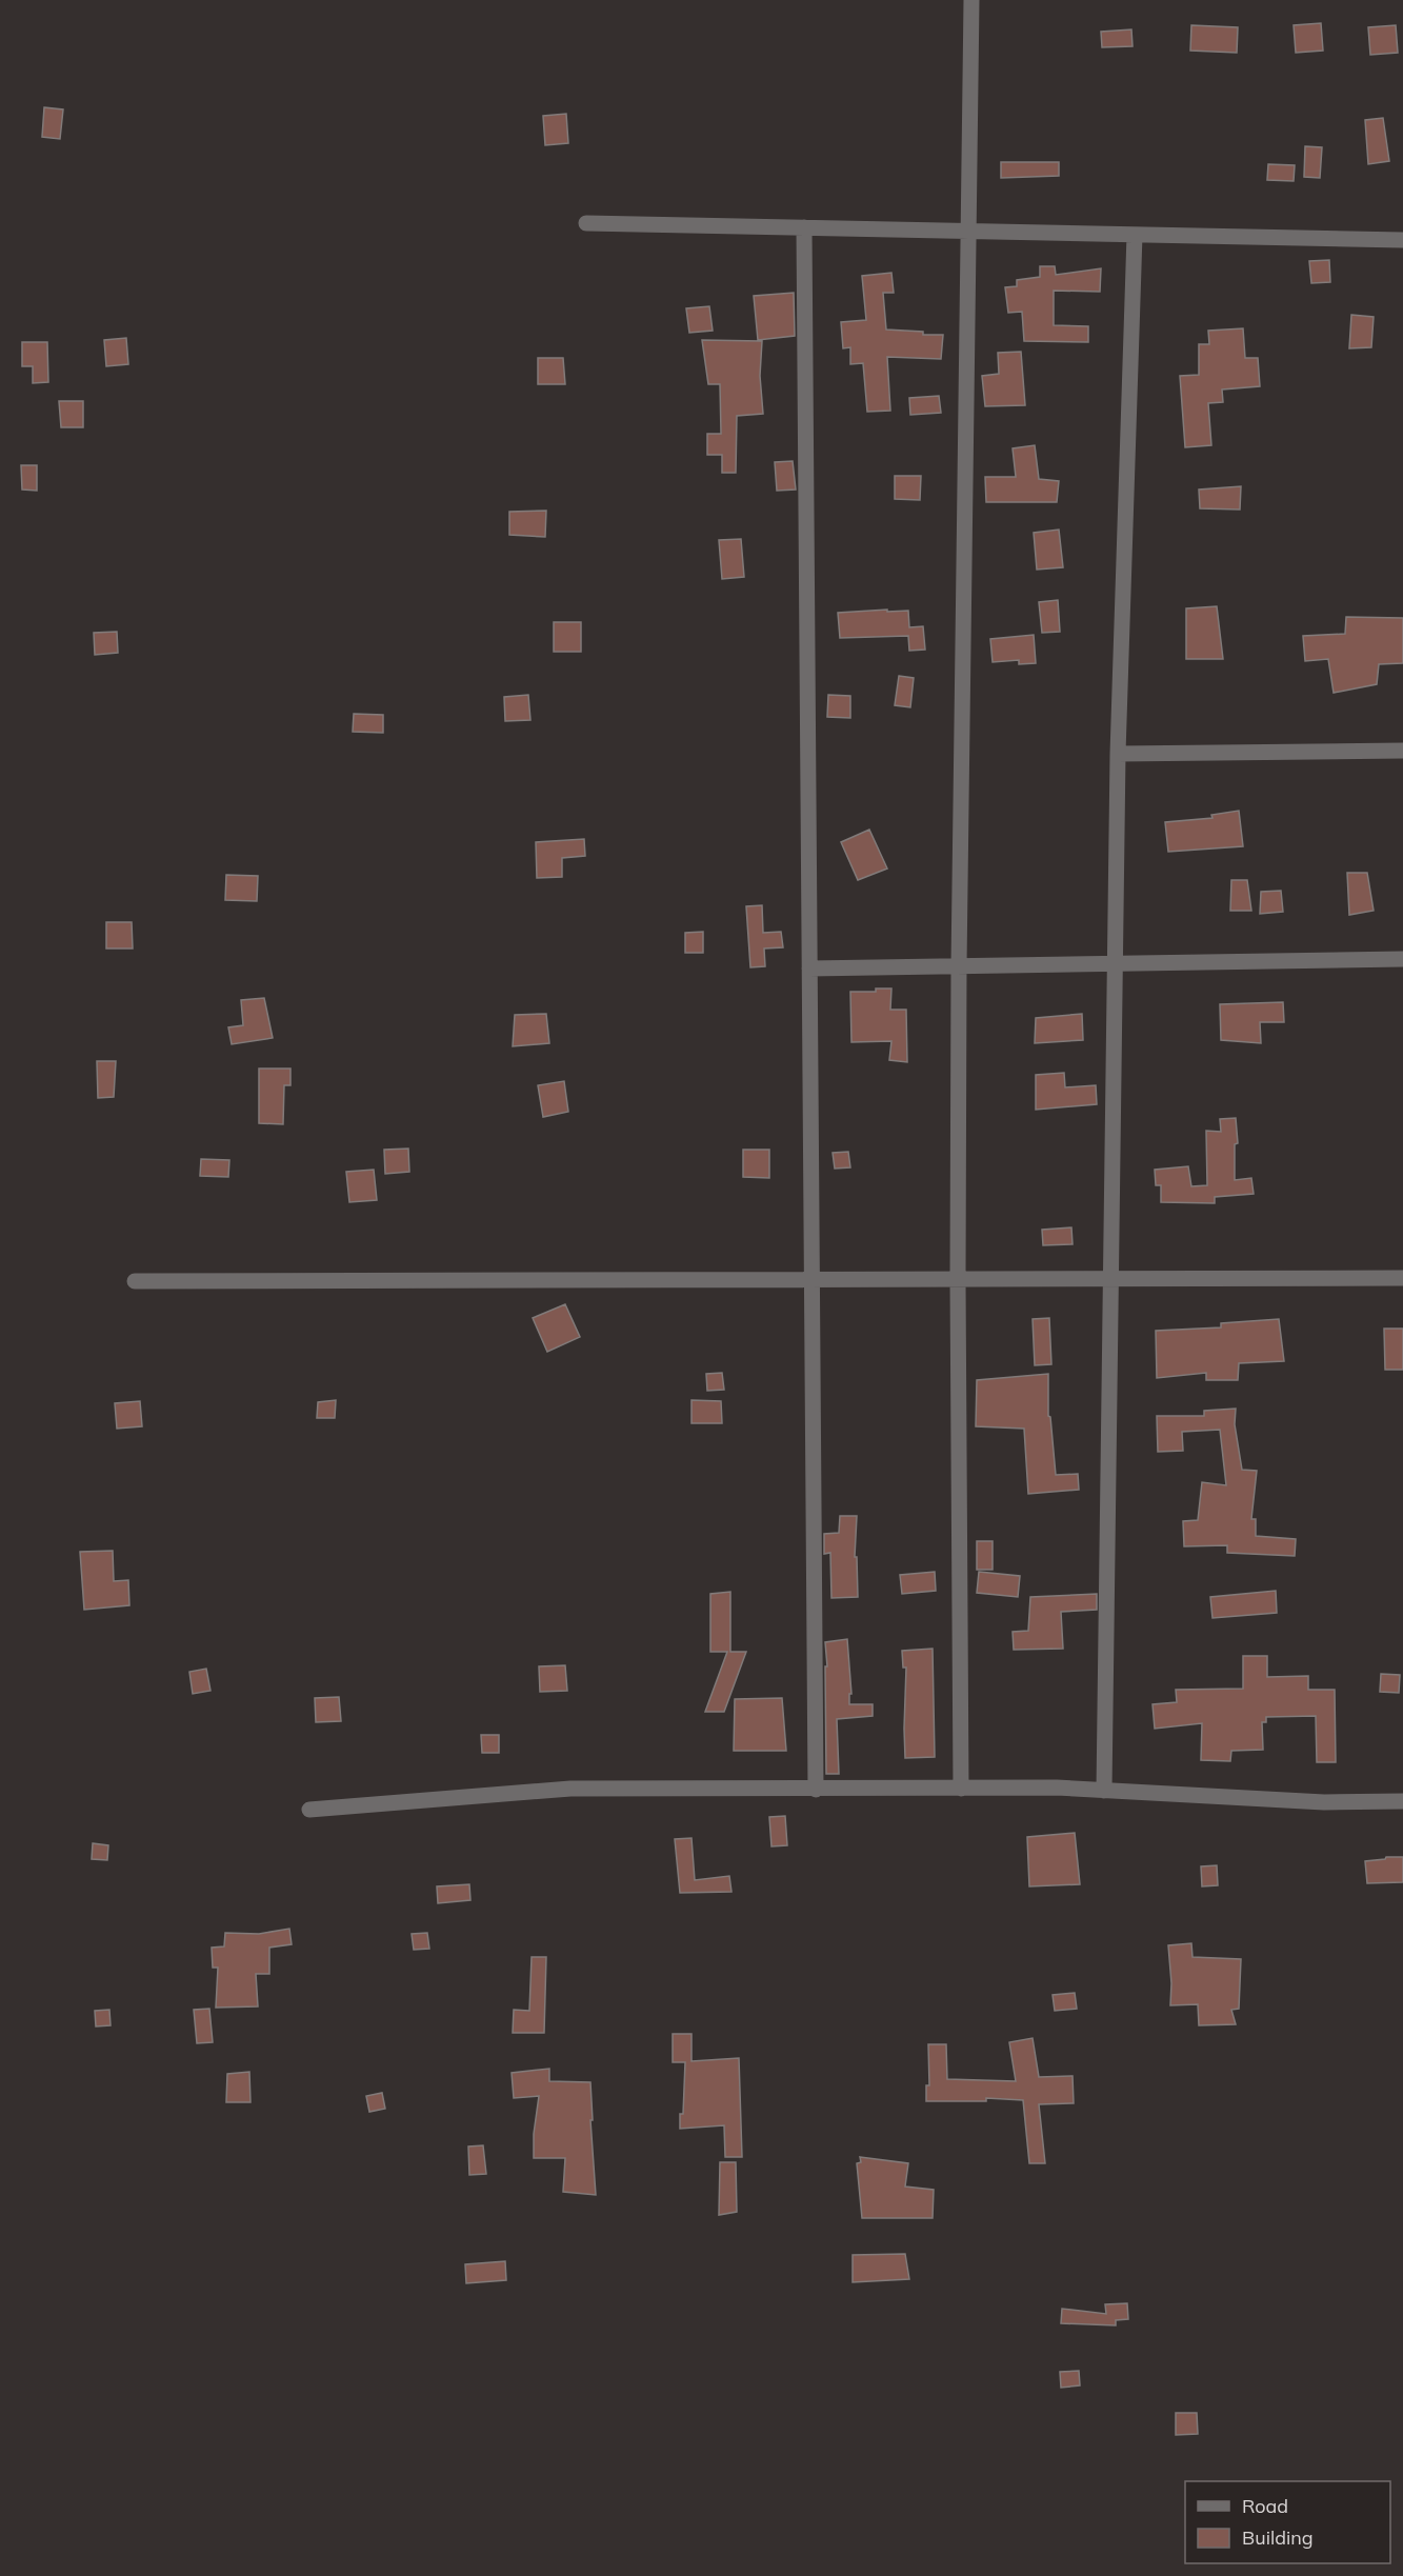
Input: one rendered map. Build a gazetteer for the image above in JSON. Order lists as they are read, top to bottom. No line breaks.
{"legend":["Road","Building"]}
